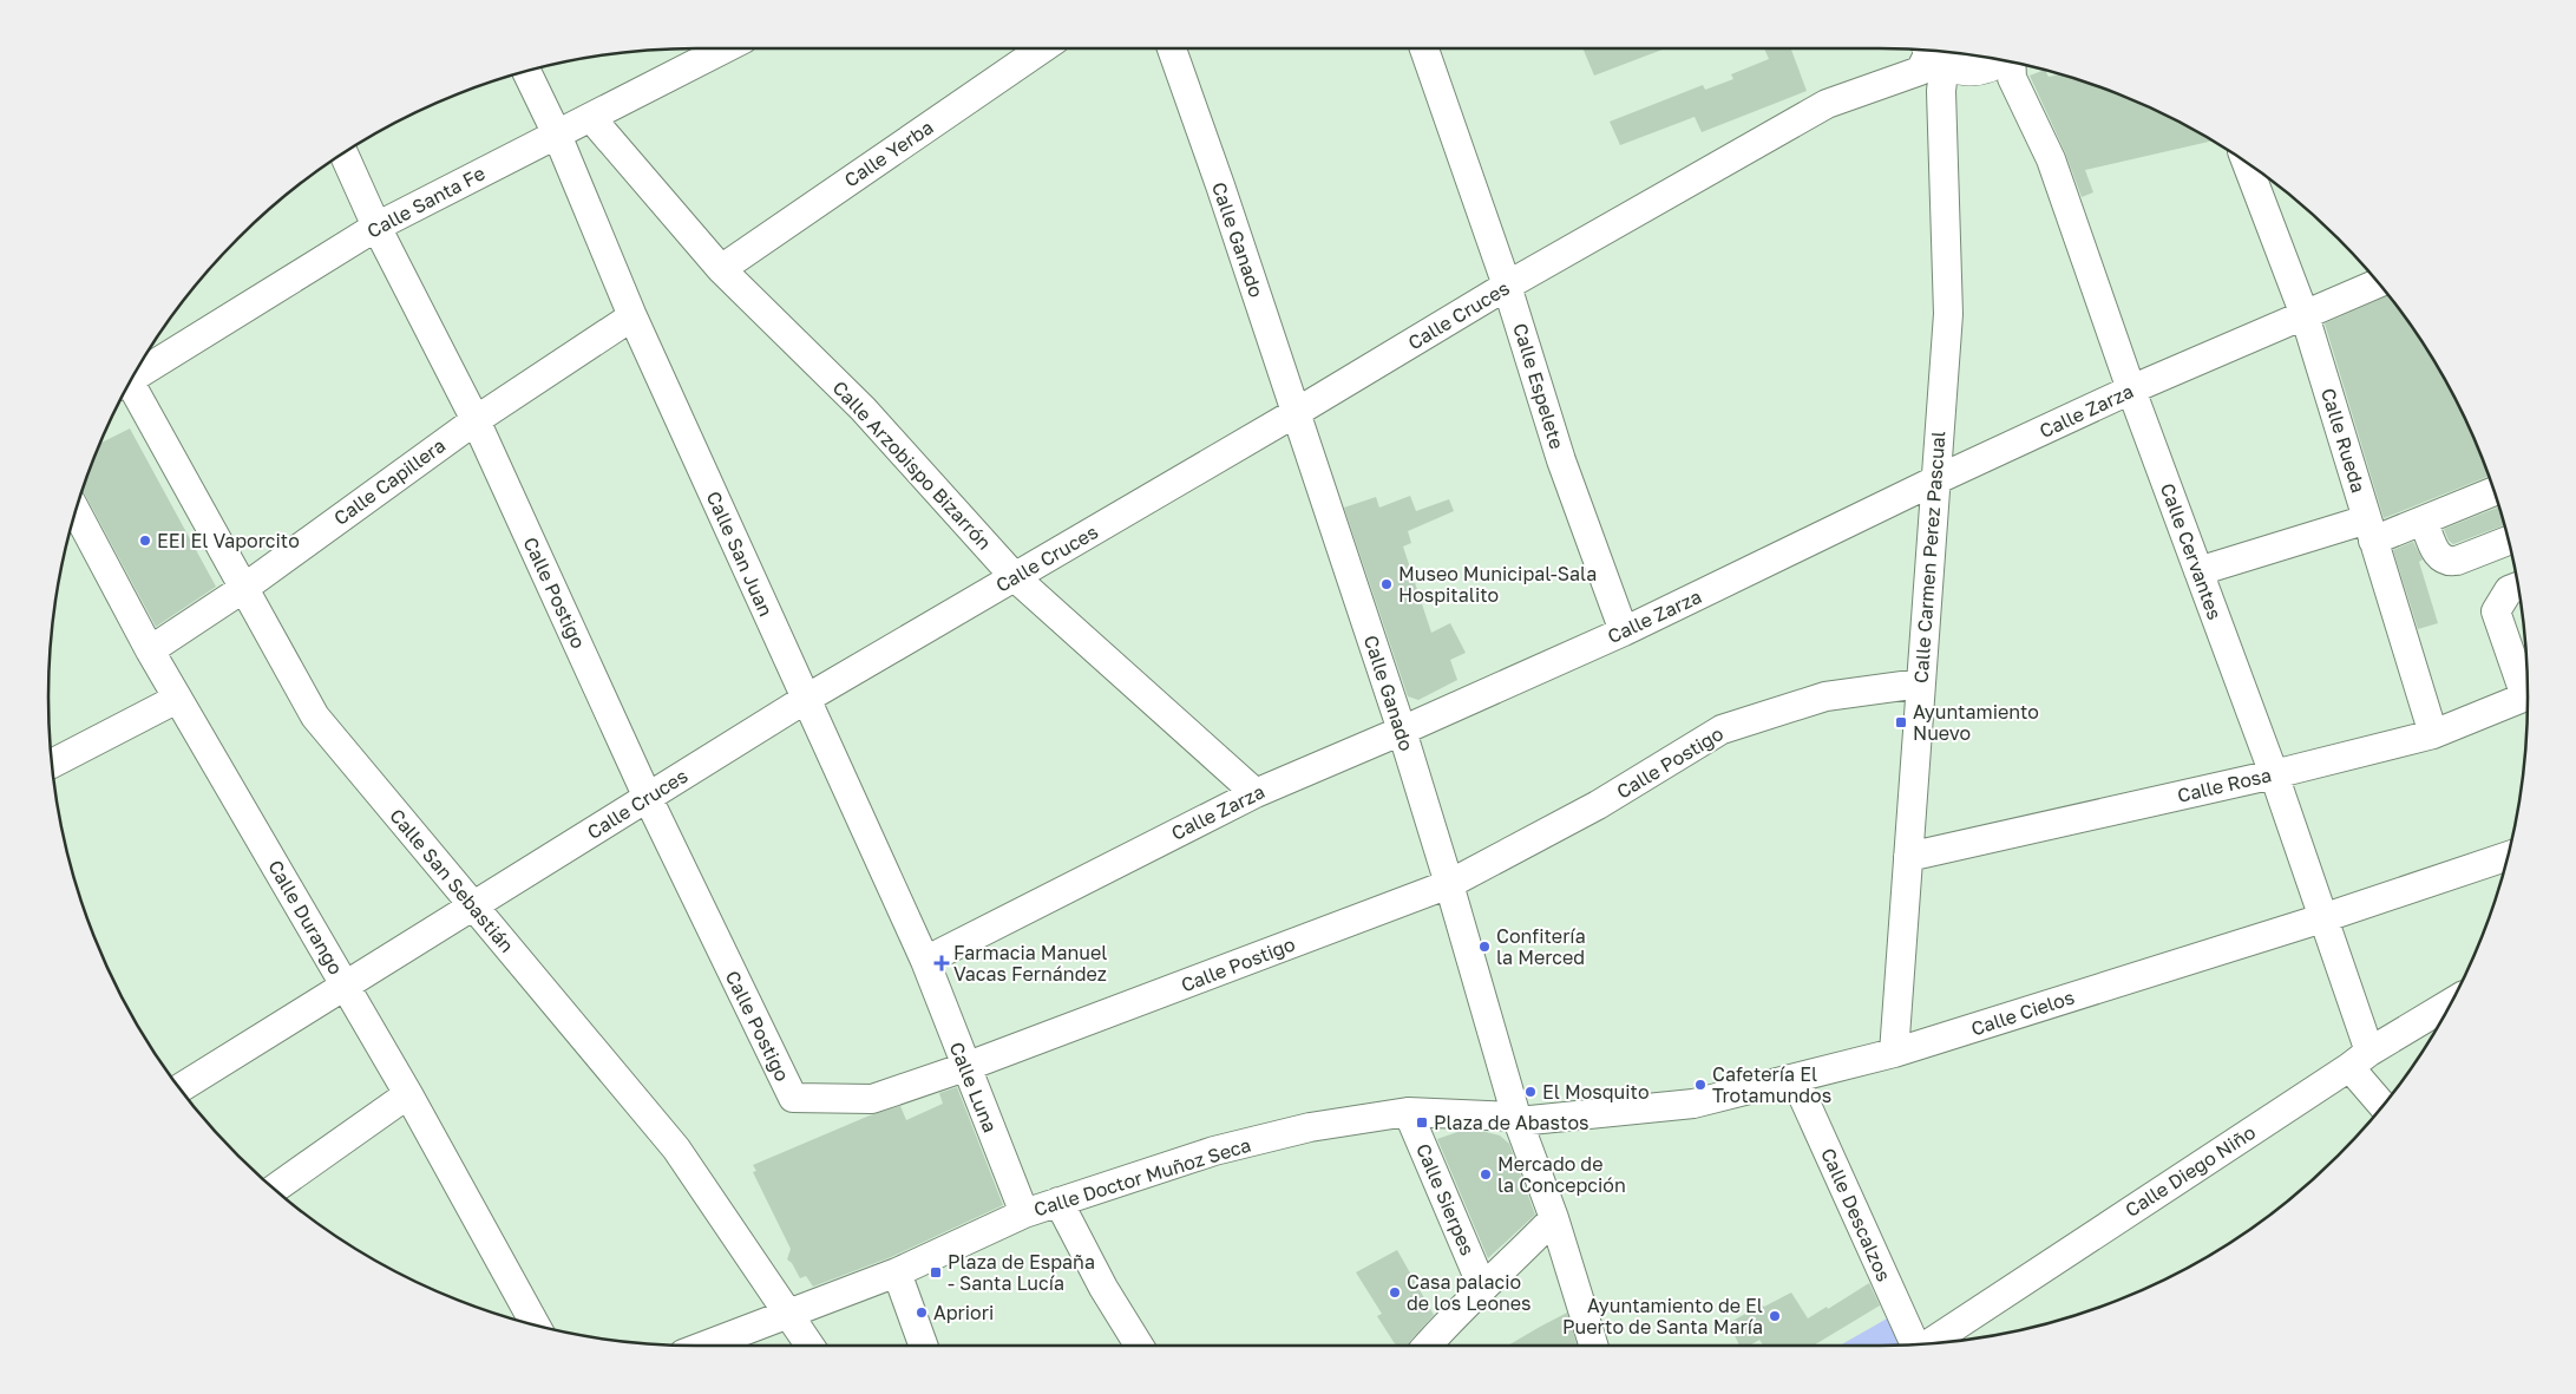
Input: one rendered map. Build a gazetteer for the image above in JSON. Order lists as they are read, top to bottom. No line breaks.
{"streets":{"street":["Calle Yerba","Calle Santa Fe","Calle Ganado","Calle Cruces","Calle Espelete","Calle Zarza","Calle Rueda","Calle Arzobispo Bizarrón","Calle Capillera","Calle Cervantes","Calle San Juan","Calle Carmen Perez Pascual","Calle Postigo","Calle Rosa","Calle San Sebastián","Calle Durango","Calle Cielos","Calle Luna","Calle Diego Niño","Calle Doctor Muñoz Seca","Calle Sierpes","Calle Descalzos"]},"crossings":[["Calle Yerba","Calle Arzobispo Bizarrón"],["Calle Santa Fe","Calle Arzobispo Bizarrón"],["Calle Santa Fe","Calle San Juan"],["Calle Santa Fe","Calle Postigo"],["Calle Ganado","Calle Cruces"],["Calle Ganado","Calle Zarza"],["Calle Ganado","Calle Postigo"],["Calle Ganado","Calle Cielos"],["Calle Ganado","Calle Doctor Muñoz Seca"],["Calle Cruces","Calle Espelete"],["Calle Cruces","Calle Arzobispo Bizarrón"],["Calle Cruces","Calle San Juan"],["Calle Cruces","Calle Carmen Perez Pascual"],["Calle Cruces","Calle Postigo"],["Calle Cruces","Calle San Sebastián"],["Calle Cruces","Calle Durango"],["Calle Espelete","Calle Zarza"],["Calle Zarza","Calle Rueda"],["Calle Zarza","Calle Arzobispo Bizarrón"],["Calle Zarza","Calle Cervantes"],["Calle Zarza","Calle San Juan"],["Calle Zarza","Calle Carmen Perez Pascual"],["Calle Zarza","Calle Luna"],["Calle Rueda","Calle Rosa"],["Calle Capillera","Calle San Juan"],["Calle Capillera","Calle Postigo"],["Calle Capillera","Calle San Sebastián"],["Calle Capillera","Calle Durango"],["Calle Cervantes","Calle Rosa"],["Calle Cervantes","Calle Cielos"],["Calle Cervantes","Calle Diego Niño"],["Calle San Juan","Calle Luna"],["Calle Carmen Perez Pascual","Calle Postigo"],["Calle Carmen Perez Pascual","Calle Rosa"],["Calle Carmen Perez Pascual","Calle Cielos"],["Calle Postigo","Calle Luna"],["Calle San Sebastián","Calle Doctor Muñoz Seca"],["Calle Cielos","Calle Doctor Muñoz Seca"],["Calle Cielos","Calle Descalzos"],["Calle Luna","Calle Doctor Muñoz Seca"],["Calle Doctor Muñoz Seca","Calle Sierpes"]],"places":{"other":["EEI El Vaporcito","Museo Municipal-Sala Hospitalito","Confitería la Merced","Cafetería El Trotamundos","El Mosquito","Mercado de la Concepción","Casa palacio de los Leones","Apriori","Ayuntamiento de El Puerto de Santa María"],"transit":["Ayuntamiento Nuevo","Plaza de Abastos","Plaza de España - Santa Lucía"],"health":["Farmacia Manuel Vacas Fernández"]}}
